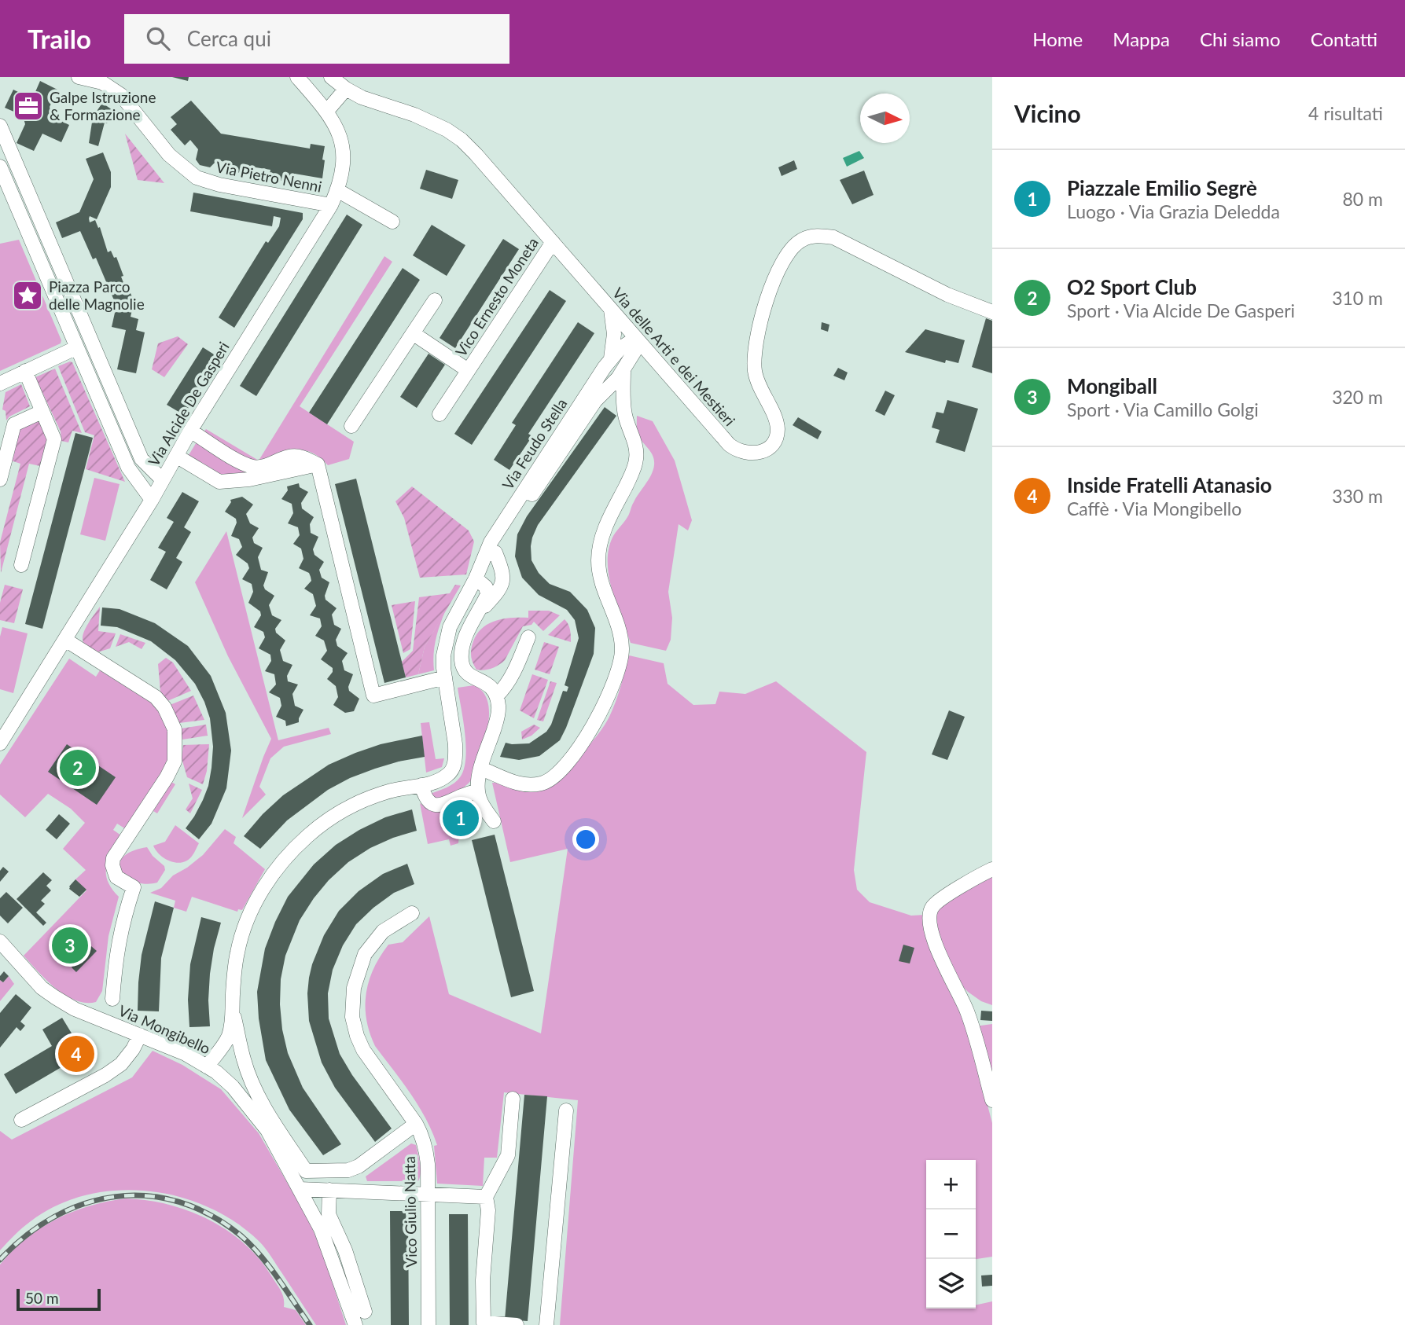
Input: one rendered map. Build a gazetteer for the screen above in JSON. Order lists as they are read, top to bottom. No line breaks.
{"streets":{"street":["Via Pietro Nenni","Vico Ernesto Moneta","Via delle Arti e dei Mestieri","Via Alcide De Gasperi","Via Feudo Stella","Via Mongibello","Vico Giulio Natta"]},"crossings":[["Via Pietro Nenni","Via Alcide De Gasperi"],["Vico Ernesto Moneta","Via delle Arti e dei Mestieri"],["Via delle Arti e dei Mestieri","Via Feudo Stella"]],"places":{"office":["Galpe Istruzione & Formazione"],"place":["Piazza Parco delle Magnolie"]},"scale_bar":"50 m","north":"right","page":{"header":"Trailo","search":"Cerca qui","nav":["Home","Mappa","Chi siamo","Contatti"],"heading":["Vicino","4 risultati"],"list":[{"mark":"1","name":"Piazzale Emilio Segrè","note":"Luogo · Via Grazia Deledda","value":"80 m"},{"mark":"2","name":"O2 Sport Club","note":"Sport · Via Alcide De Gasperi","value":"310 m"},{"mark":"3","name":"Mongiball","note":"Sport · Via Camillo Golgi","value":"320 m"},{"mark":"4","name":"Inside Fratelli Atanasio","note":"Caffè · Via Mongibello","value":"330 m"}],"pins":["2","1","3","4"],"map_buttons":["+","−"],"scale":"50 m"}}
